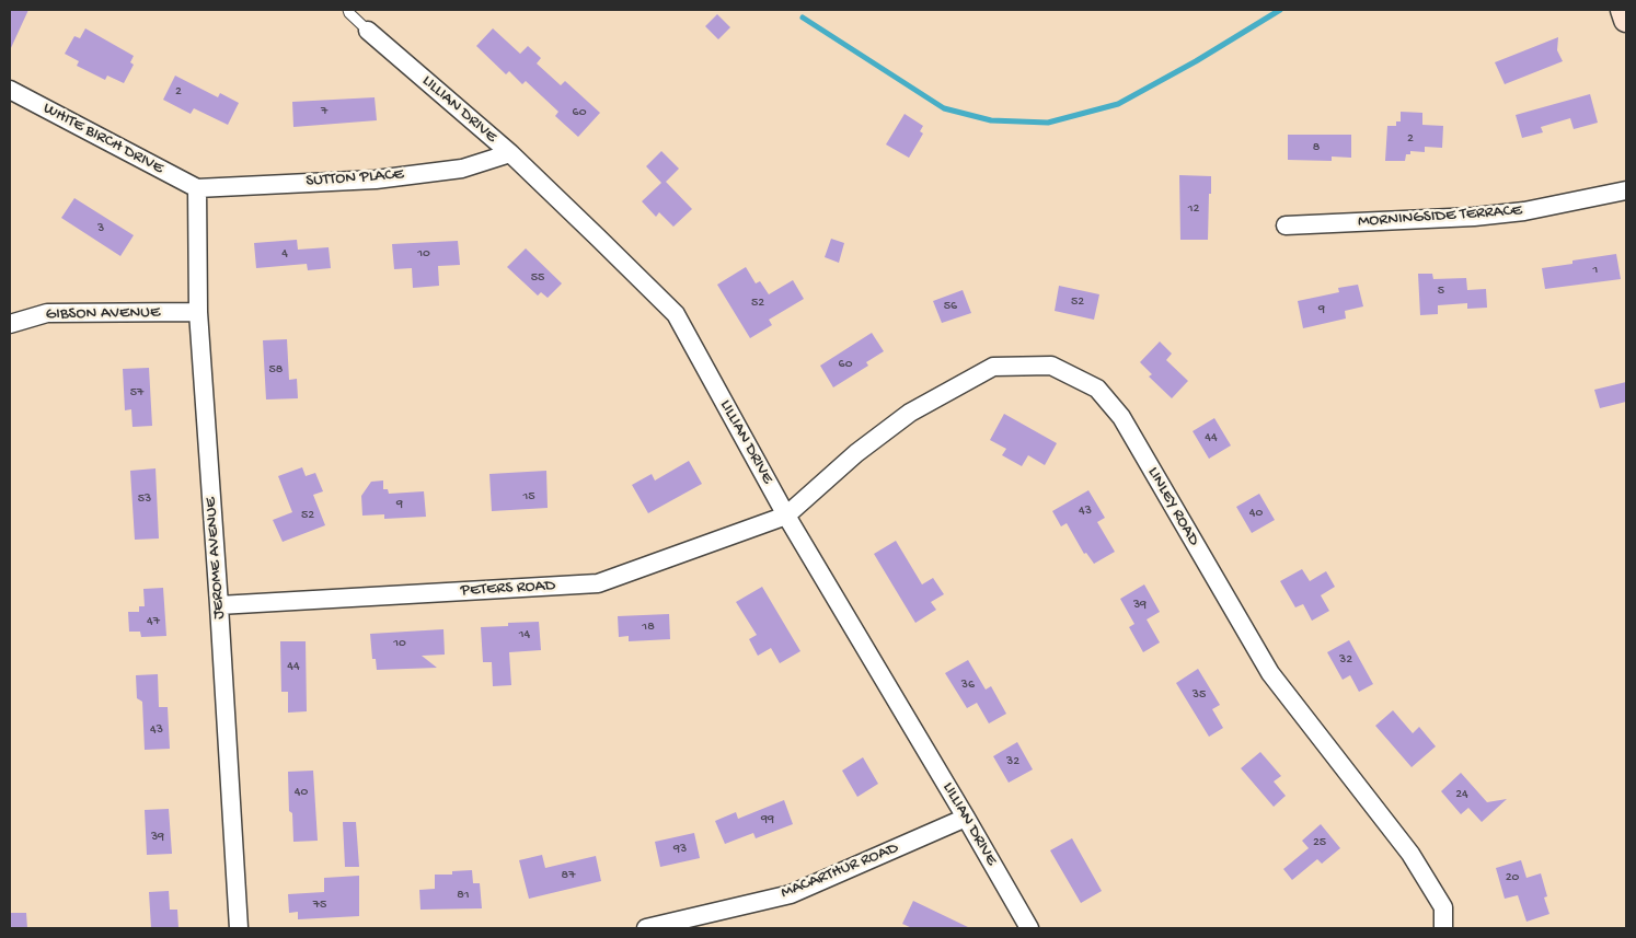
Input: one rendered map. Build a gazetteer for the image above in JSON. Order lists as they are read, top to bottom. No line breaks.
{"streets":{"street":["LILLIAN DRIVE","WHITE BIRCH DRIVE","SUTTON PLACE","MORNINGSIDE TERRACE","GIBSON AVENUE","LINLEY ROAD","JEROME AVENUE","PETERS ROAD","MACARTHUR ROAD"]},"crossings":[["LILLIAN DRIVE","SUTTON PLACE"],["LILLIAN DRIVE","LINLEY ROAD"],["LILLIAN DRIVE","PETERS ROAD"],["LILLIAN DRIVE","MACARTHUR ROAD"],["WHITE BIRCH DRIVE","SUTTON PLACE"],["WHITE BIRCH DRIVE","JEROME AVENUE"],["SUTTON PLACE","JEROME AVENUE"],["GIBSON AVENUE","JEROME AVENUE"],["LINLEY ROAD","PETERS ROAD"],["JEROME AVENUE","PETERS ROAD"]],"house_numbers":["2","7","60","2","8","12","3","4","10","1","55","5","52","52","56","9","60","58","57","44","15","53","9","43","40","52","39","47","18","14","10","32","44","36","35","43","32","40","24","99","39","25","93","87","20","81","75"]}
